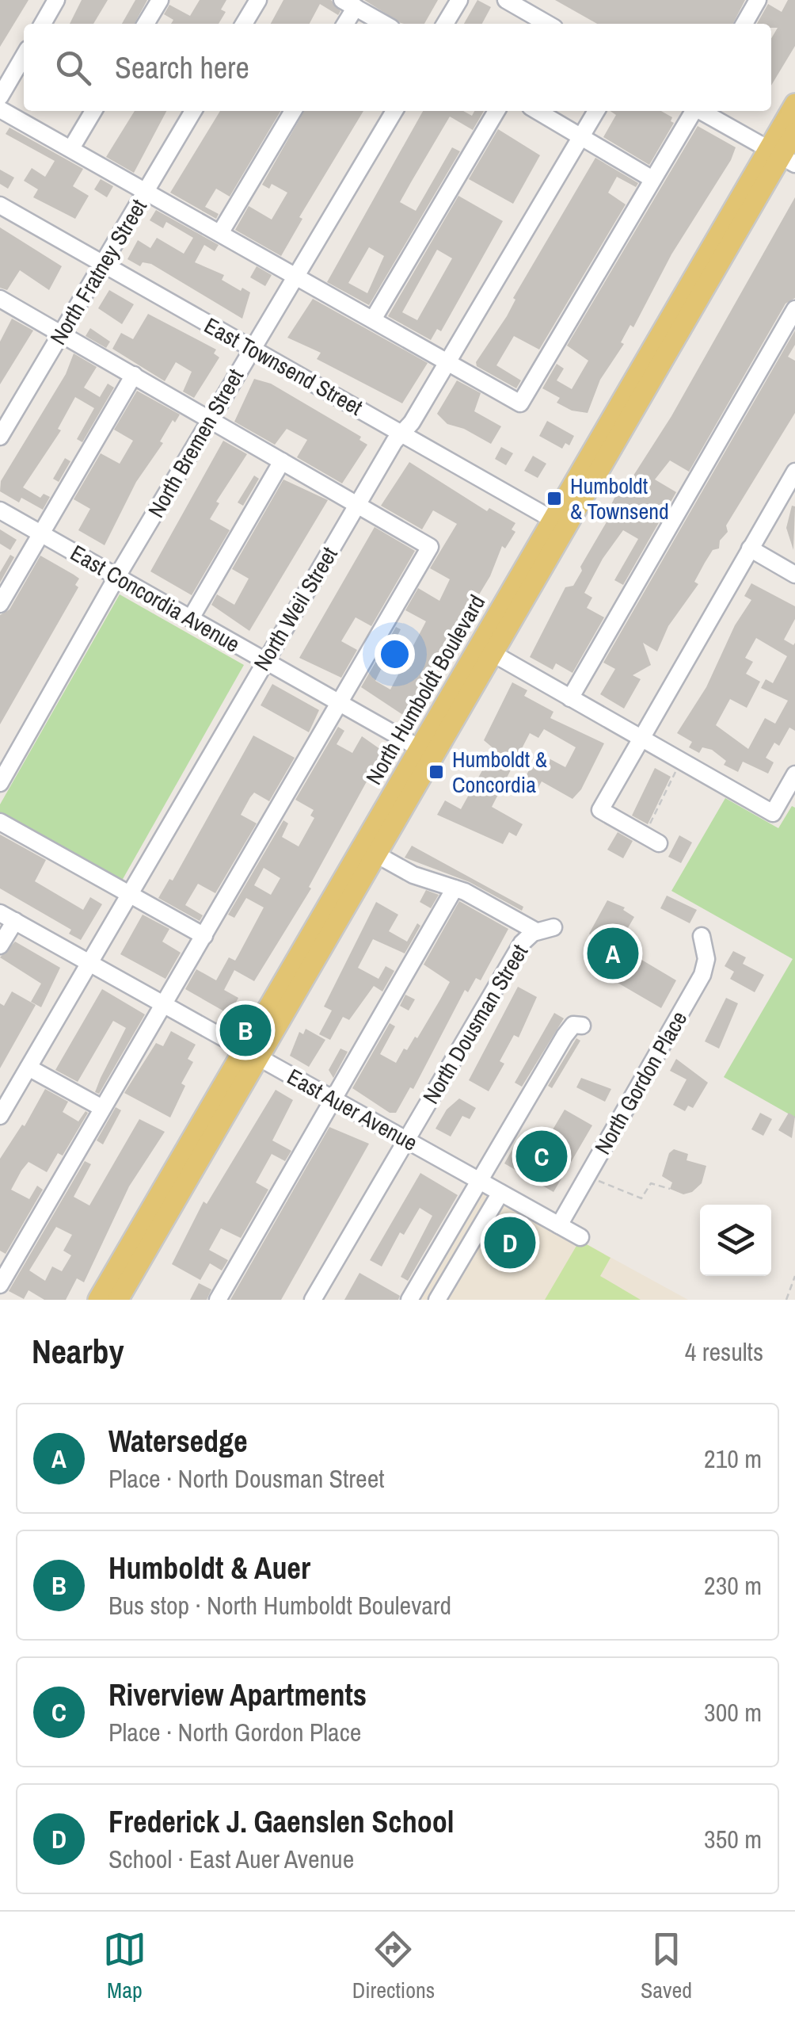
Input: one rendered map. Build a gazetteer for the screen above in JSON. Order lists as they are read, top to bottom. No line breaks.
{"streets":{"main road":["North Humboldt Boulevard"],"street":["North Fratney Street","East Townsend Street","North Bremen Street","East Concordia Avenue","North Weil Street","North Dousman Street","North Gordon Place","East Auer Avenue"]},"crossings":[["North Fratney Street","East Townsend Street"],["East Townsend Street","North Bremen Street"],["East Townsend Street","North Weil Street"],["East Townsend Street","North Humboldt Boulevard"],["North Bremen Street","East Concordia Avenue"],["East Concordia Avenue","North Weil Street"],["East Concordia Avenue","North Humboldt Boulevard"],["North Weil Street","East Auer Avenue"],["North Humboldt Boulevard","East Auer Avenue"],["North Dousman Street","East Auer Avenue"],["North Gordon Place","East Auer Avenue"]],"places":{"transit":["Humboldt & Townsend","Humboldt & Concordia"]},"page":{"search":"Search here","pins":["A","B","C","D"],"heading":["Nearby","4 results"],"list":[{"mark":"A","name":"Watersedge","note":"Place · North Dousman Street","value":"210 m"},{"mark":"B","name":"Humboldt & Auer","note":"Bus stop · North Humboldt Boulevard","value":"230 m"},{"mark":"C","name":"Riverview Apartments","note":"Place · North Gordon Place","value":"300 m"},{"mark":"D","name":"Frederick J. Gaenslen School","note":"School · East Auer Avenue","value":"350 m"}],"nav":["Map","Directions","Saved"]}}
